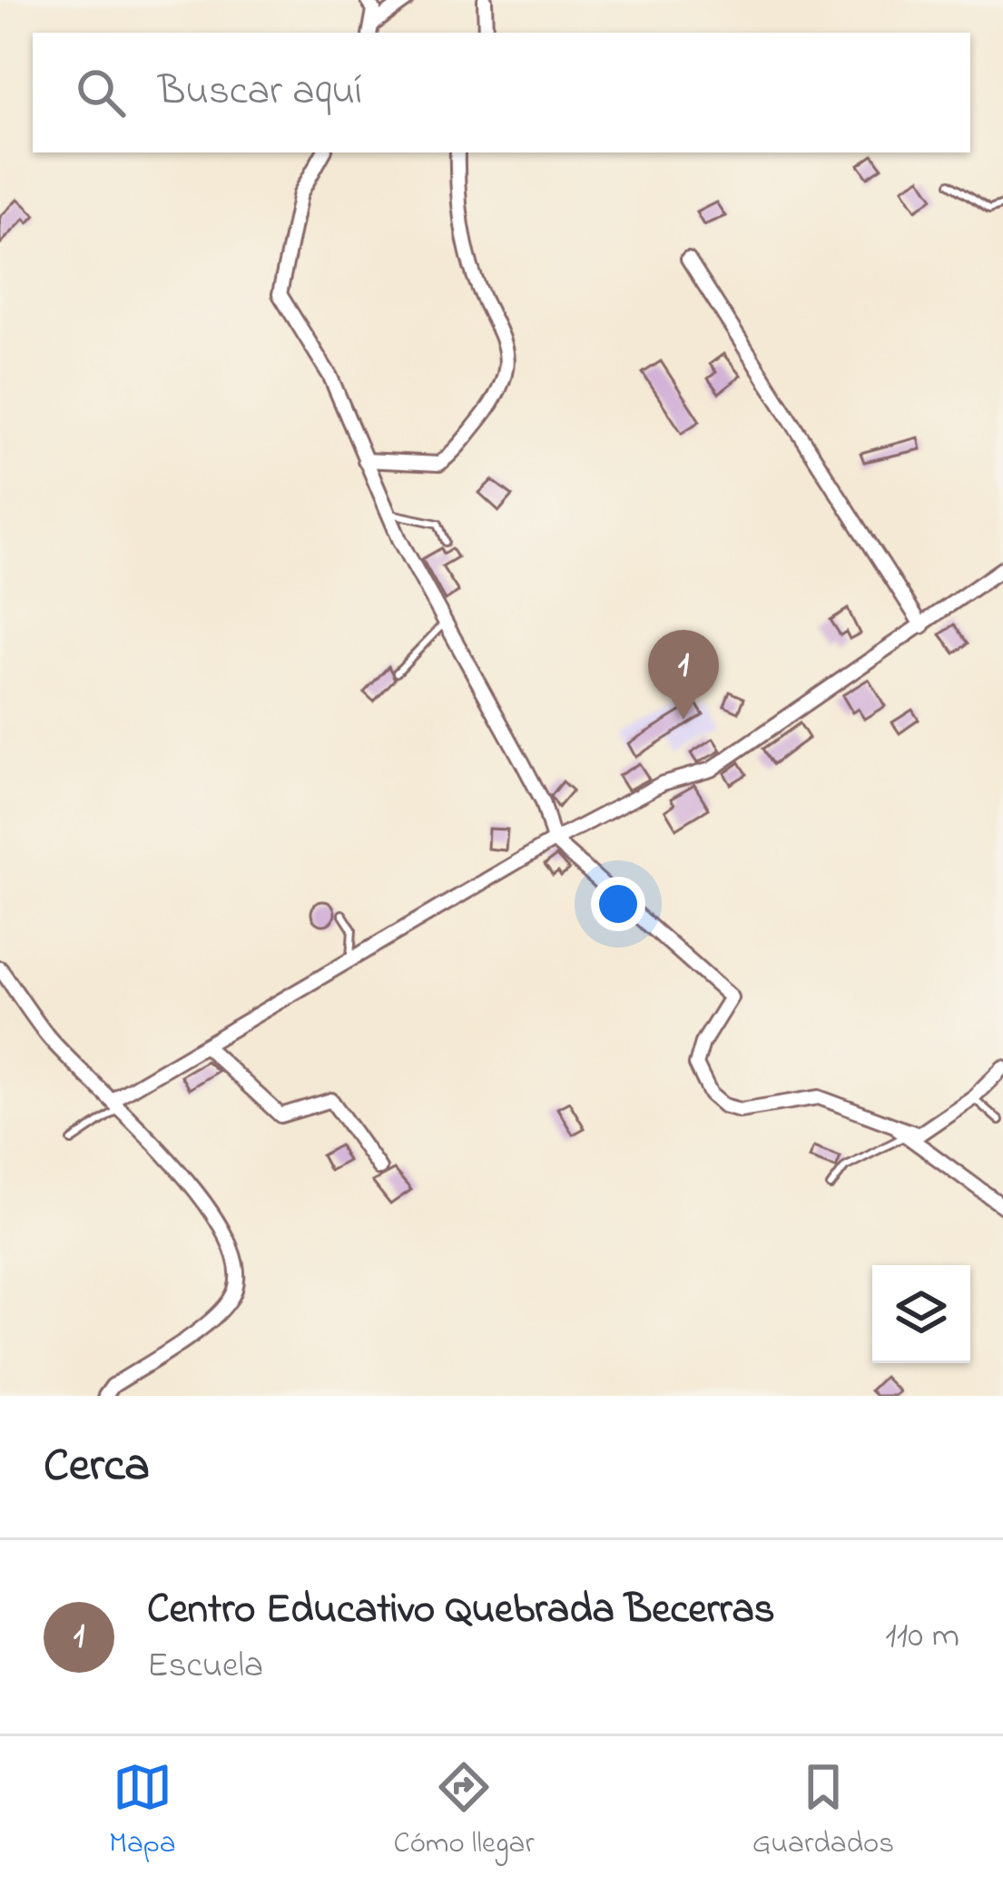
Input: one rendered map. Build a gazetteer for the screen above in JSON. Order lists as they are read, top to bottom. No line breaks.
{"page":{"search":"Buscar aquí","pins":"1","heading":"Cerca","list":[{"mark":"1","name":"Centro Educativo Quebrada Becerras","note":"Escuela","value":"110 m"}],"nav":["Mapa","Cómo llegar","Guardados"]}}
